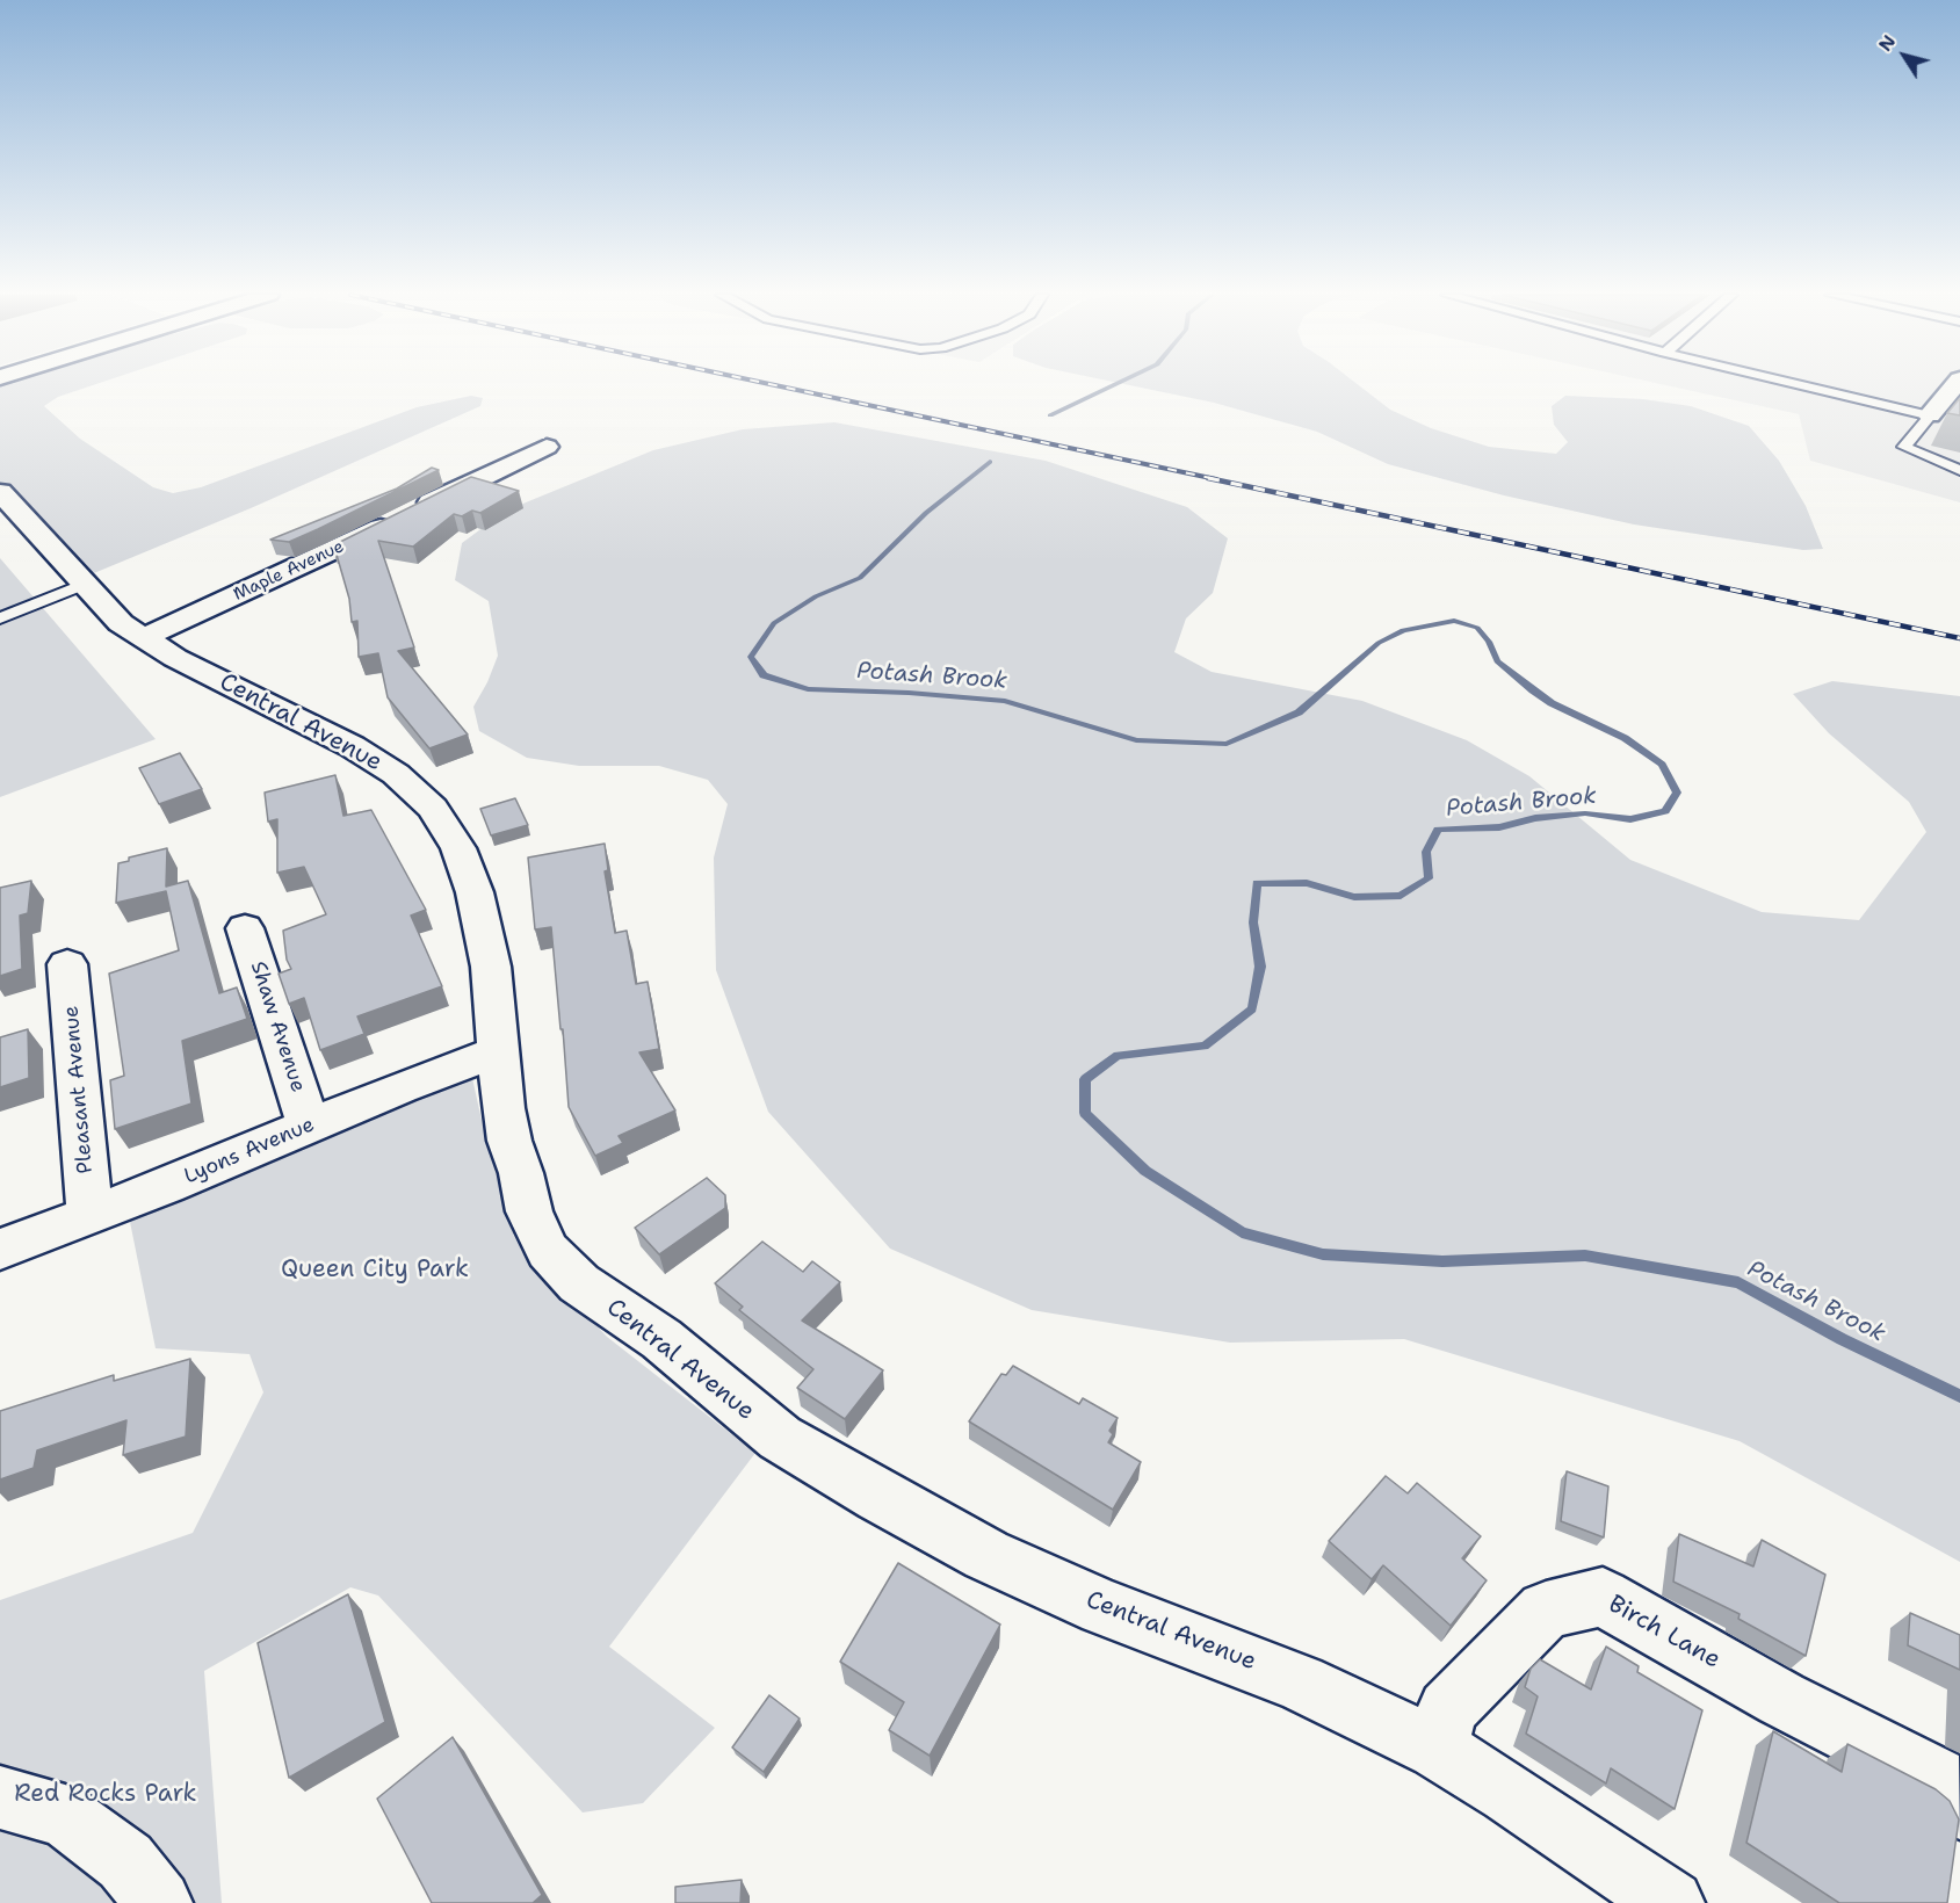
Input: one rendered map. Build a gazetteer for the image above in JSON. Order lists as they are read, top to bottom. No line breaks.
{"streets":{"street":["Maple Avenue","Central Avenue","Shaw Avenue","Pleasant Avenue","Lyons Avenue","Birch Lane"]},"crossings":[["Maple Avenue","Central Avenue"],["Central Avenue","Lyons Avenue"],["Central Avenue","Birch Lane"],["Shaw Avenue","Lyons Avenue"],["Pleasant Avenue","Lyons Avenue"]],"water":["Potash Brook"],"parks":["Queen City Park","Red Rocks Park"],"north":"top left"}
